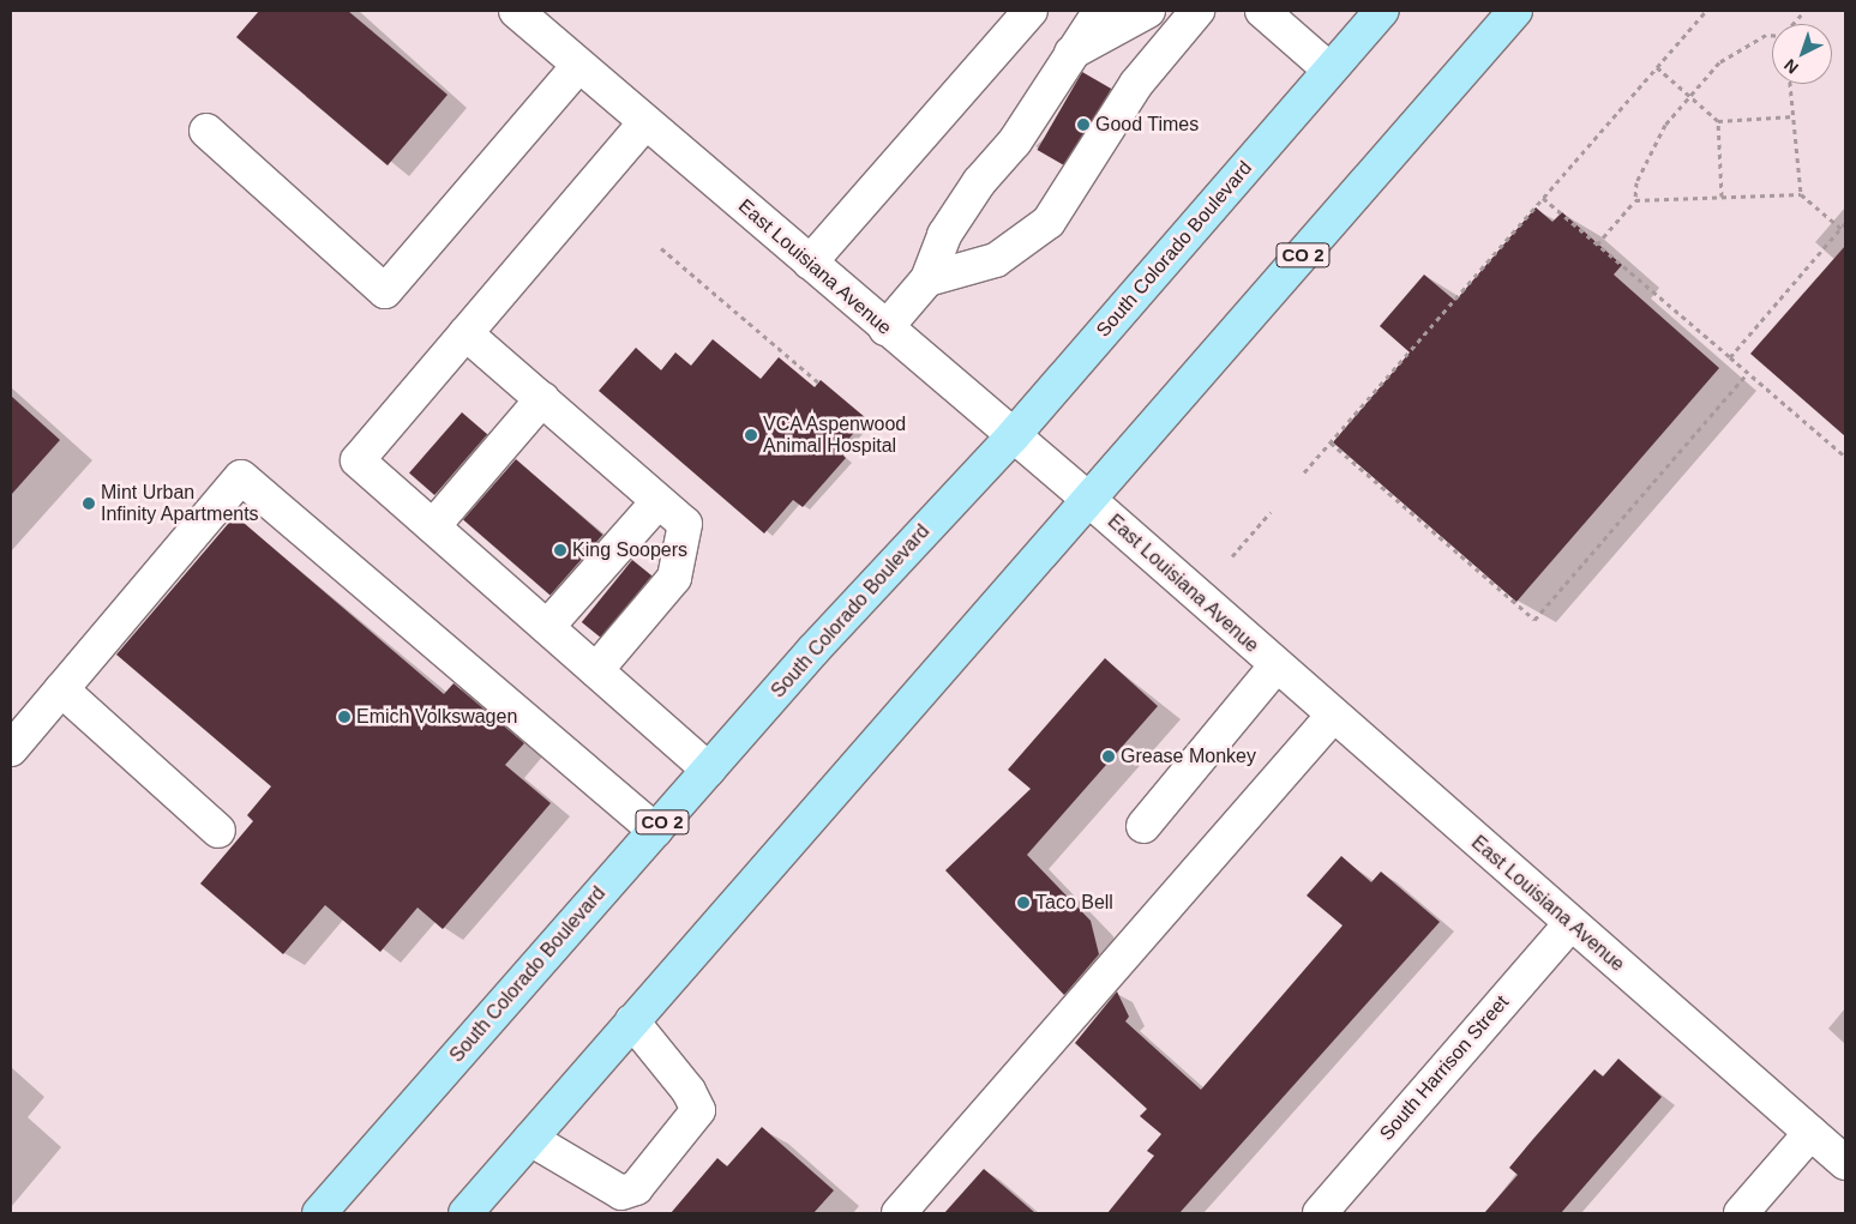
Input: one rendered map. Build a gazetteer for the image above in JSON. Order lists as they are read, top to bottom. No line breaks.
{"streets":{"main road":["South Colorado Boulevard","CO 2"],"street":["East Louisiana Avenue","South Harrison Street"]},"crossings":[["South Colorado Boulevard","East Louisiana Avenue"],["CO 2","East Louisiana Avenue"],["East Louisiana Avenue","South Harrison Street"]],"places":["Good Times","VCA Aspenwood Animal Hospital","Mint Urban Infinity Apartments","King Soopers","Emich Volkswagen","Grease Monkey","Taco Bell"],"north":"bottom left"}
